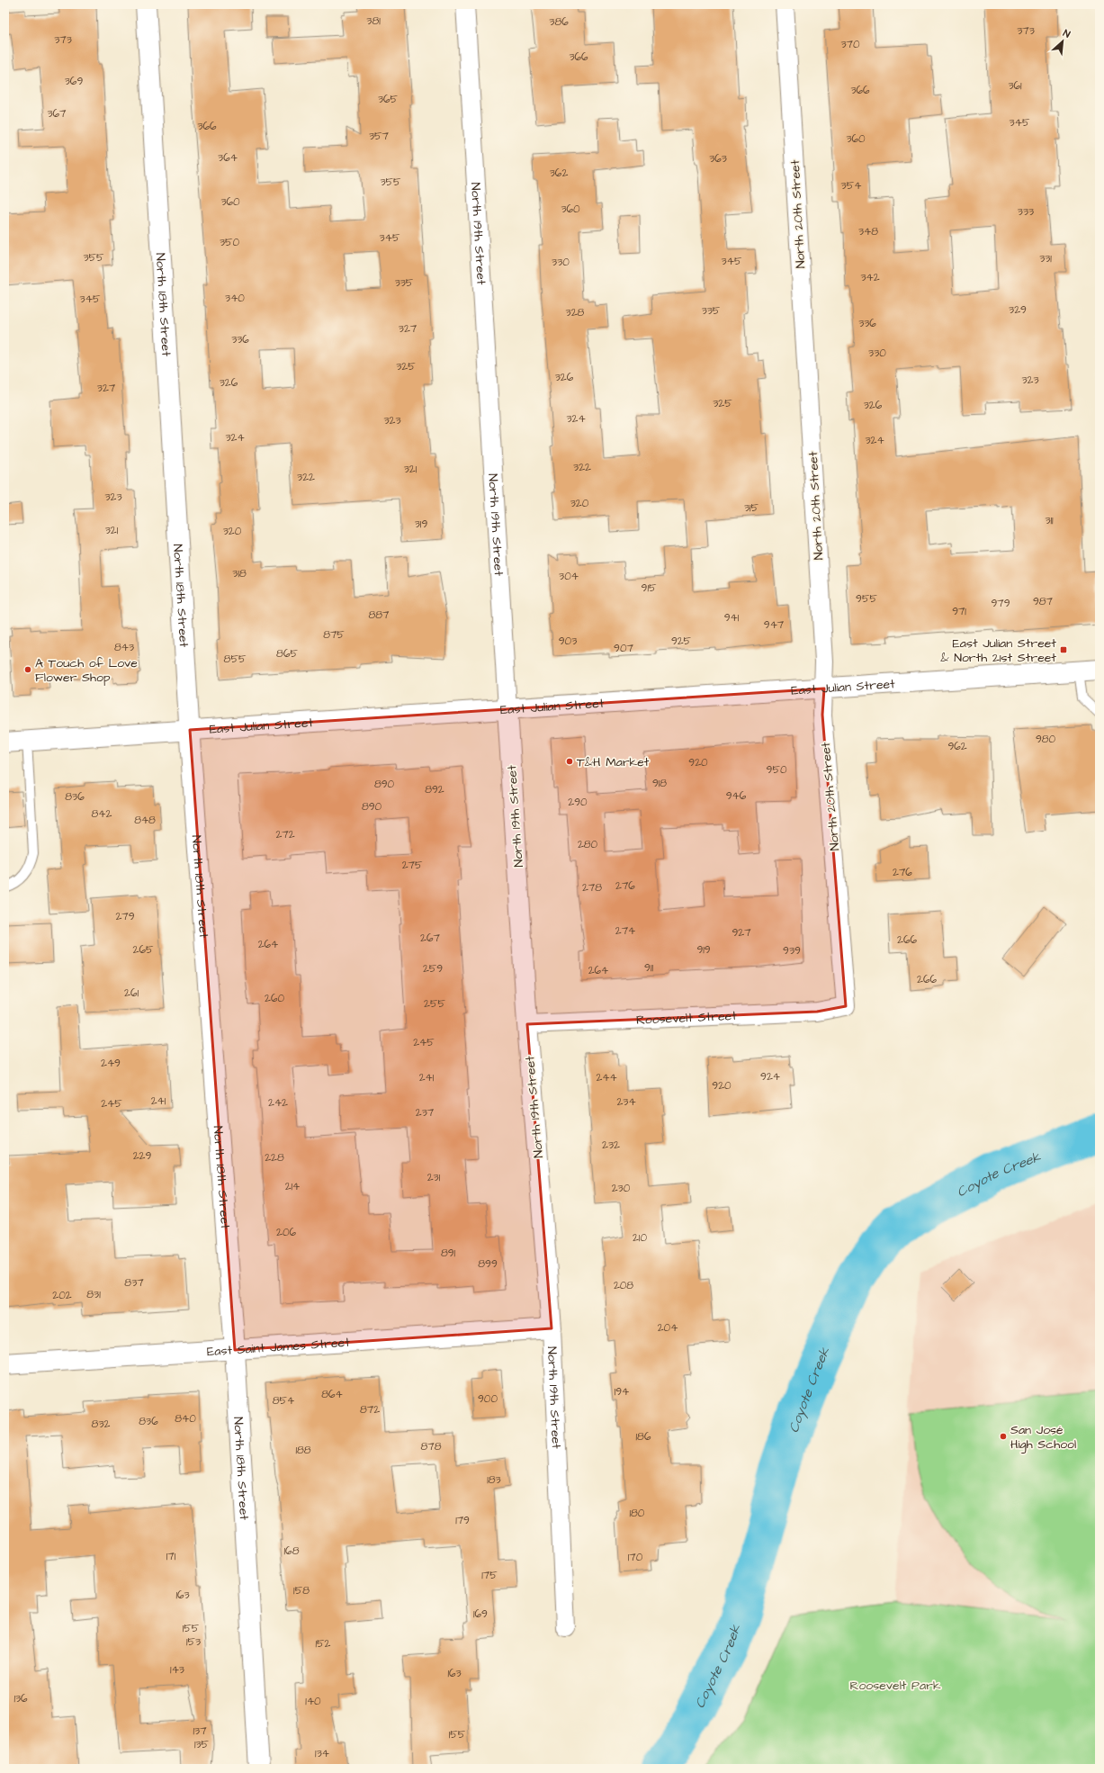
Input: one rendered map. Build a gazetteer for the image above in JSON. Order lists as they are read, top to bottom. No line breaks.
{"streets":{"street":["North 20th Street","North 19th Street","North 18th Street","East Julian Street","Roosevelt Street","East Saint James Street"]},"crossings":[["North 20th Street","East Julian Street"],["North 20th Street","Roosevelt Street"],["North 19th Street","East Julian Street"],["North 19th Street","Roosevelt Street"],["North 19th Street","East Saint James Street"],["North 18th Street","East Julian Street"],["North 18th Street","East Saint James Street"]],"water":["Coyote Creek"],"parks":["Roosevelt Park"],"places":{"transit":["East Julian Street & North 21st Street"],"other":["A Touch of Love Flower Shop","T&H Market","San José High School"]},"house_numbers":["381","386","373","373","370","366","369","361","366","365","367","345","366","357","360","364","363","362","355","354","360","360","333","348","345","350","355","331","345","330","342","335","340","345","329","335","328","336","327","336","330","325","326","323","326","327","325","326","324","323","324","324","322","321","322","323","320","315","311","319","321","320","318","304","915","955","987","979","971","887","941","947","875","903","925","843","907","865","855","980","962","920","950","918","890","892","946","836","290","890","842","848","272","280","275","276","276","278","279","274","927","267","266","264","265","919","939","911","259","264","266","261","260","255","245","249","924","241","244","920","241","234","242","245","237","232","229","228","231","214","230","206","210","891","899","837","208","831","202","204","194","864","900","854","872","840","836","832","186","878","188","183","180","179","168","171","170","175","158","163","169","155","153","152","143","163","136","140","137","155","135","134"],"north":"top right"}
